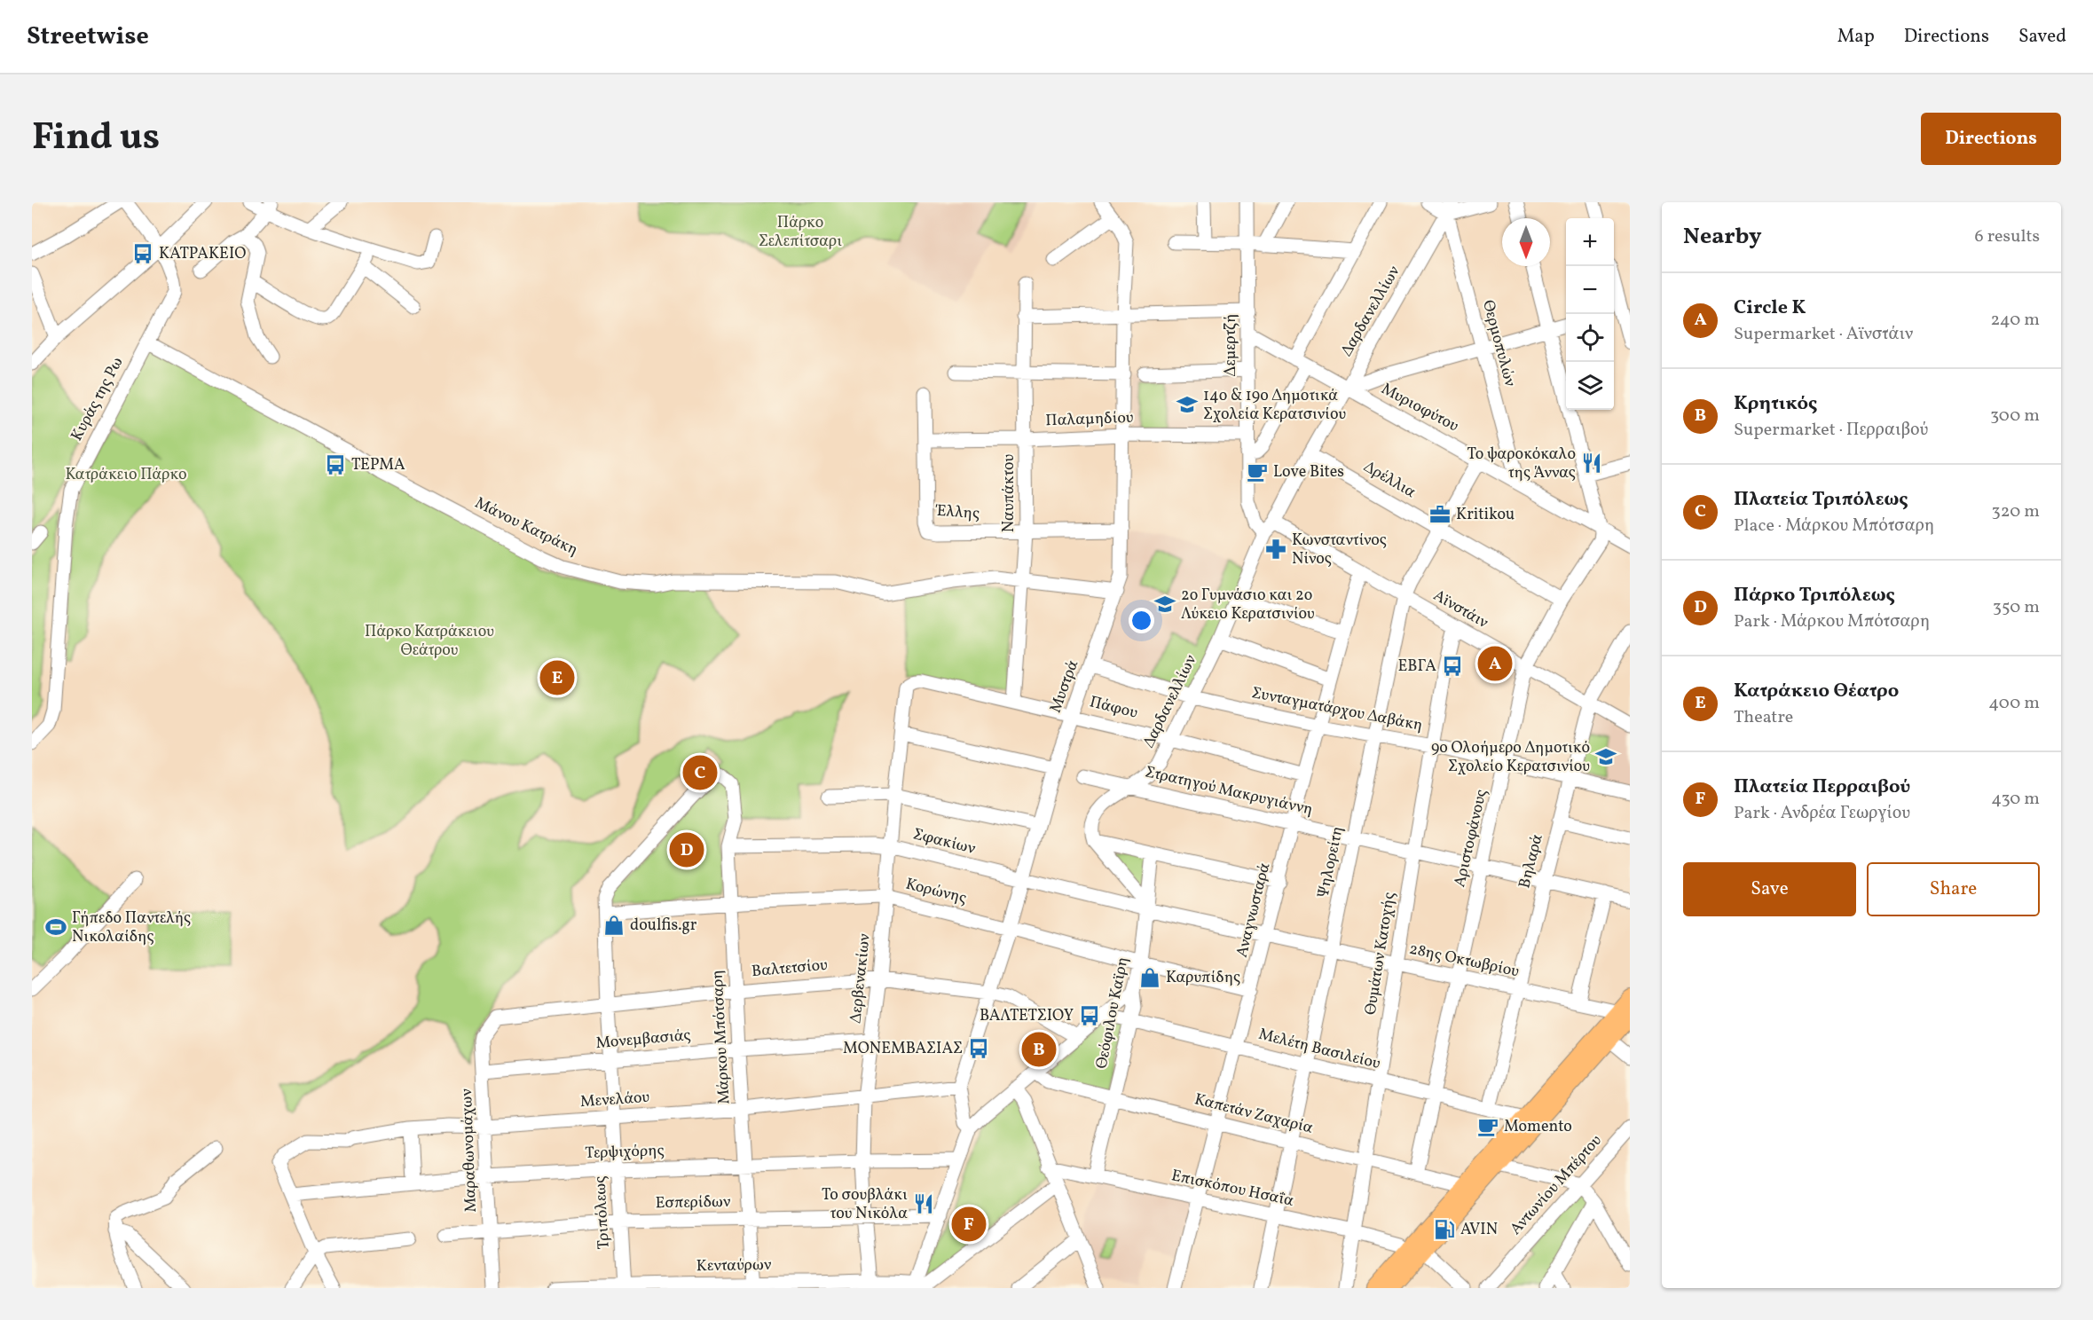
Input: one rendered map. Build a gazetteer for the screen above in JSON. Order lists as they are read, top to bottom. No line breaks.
{"streets":{"street":["Δαρδανελλίων","Θερμοπυλών","Δεμερτζή","Κυράς της Ρω","Μυριοφύτου","Παλαμηδίου","Δρέλλια","Ναυπάκτου","Έλλης","Μάνου Κατράκη","Αϊνστάιν","Μυστρά","Πάφου","Συνταγματάρχου Δαβάκη","Στρατηγού Μακρυγιάννη","Αριστοφάνους","Σφακίων","Βηλαρά","Ψηλορείτη","Κορώνης","Αναγνωσταρά","Θυμάτων Κατοχής","28ης Οκτωβρίου","Βαλτετσίου","Δερβενακίων","Θεόφιλου Καϊρη","Μάρκου Μπότσαρη","Μονεμβασιάς","Μελέτη Βασιλείου","Μενελάου","Καπετάν Ζαχαρία","Μαραθωνομάχων","Τερψιχόρης","Αντωνίου Μπέρτου","Επισκόπου Ησαΐα","Εσπερίδων","Τριπόλεως","Κενταύρων"]},"crossings":[["Δαρδανελλίων","Θερμοπυλών"],["Δαρδανελλίων","Δεμερτζή"],["Δαρδανελλίων","Μυριοφύτου"],["Δαρδανελλίων","Δρέλλια"],["Δαρδανελλίων","Αϊνστάιν"],["Δαρδανελλίων","Πάφου"],["Δαρδανελλίων","Συνταγματάρχου Δαβάκη"],["Δαρδανελλίων","Στρατηγού Μακρυγιάννη"],["Θερμοπυλών","Μυριοφύτου"],["Δεμερτζή","Μυριοφύτου"],["Δεμερτζή","Παλαμηδίου"],["Δεμερτζή","Αϊνστάιν"],["Κυράς της Ρω","Μάνου Κατράκη"],["Μυριοφύτου","Αριστοφάνους"],["Μυριοφύτου","Ψηλορείτη"],["Παλαμηδίου","Ναυπάκτου"],["Παλαμηδίου","Μυστρά"],["Δρέλλια","Αριστοφάνους"],["Δρέλλια","Ψηλορείτη"],["Ναυπάκτου","Έλλης"],["Ναυπάκτου","Μάνου Κατράκη"],["Ναυπάκτου","Πάφου"],["Έλλης","Μυστρά"],["Μάνου Κατράκη","Μυστρά"],["Αϊνστάιν","Αριστοφάνους"],["Αϊνστάιν","Βηλαρά"],["Αϊνστάιν","Ψηλορείτη"],["Αϊνστάιν","Αναγνωσταρά"],["Αϊνστάιν","Θυμάτων Κατοχής"],["Μυστρά","Πάφου"],["Μυστρά","Συνταγματάρχου Δαβάκη"],["Μυστρά","Σφακίων"],["Μυστρά","Κορώνης"],["Μυστρά","Βαλτετσίου"],["Μυστρά","Μενελάου"],["Πάφου","Αναγνωσταρά"],["Πάφου","Δερβενακίων"],["Συνταγματάρχου Δαβάκη","Αριστοφάνους"],["Συνταγματάρχου Δαβάκη","Βηλαρά"],["Συνταγματάρχου Δαβάκη","Ψηλορείτη"],["Συνταγματάρχου Δαβάκη","Αναγνωσταρά"],["Συνταγματάρχου Δαβάκη","Θυμάτων Κατοχής"],["Στρατηγού Μακρυγιάννη","Αριστοφάνους"],["Στρατηγού Μακρυγιάννη","Βηλαρά"],["Στρατηγού Μακρυγιάννη","Ψηλορείτη"],["Στρατηγού Μακρυγιάννη","Αναγνωσταρά"],["Στρατηγού Μακρυγιάννη","Θυμάτων Κατοχής"],["Αριστοφάνους","28ης Οκτωβρίου"],["Αριστοφάνους","Μελέτη Βασιλείου"],["Αριστοφάνους","Καπετάν Ζαχαρία"],["Σφακίων","28ης Οκτωβρίου"],["Σφακίων","Δερβενακίων"],["Σφακίων","Θεόφιλου Καϊρη"],["Σφακίων","Μάρκου Μπότσαρη"],["Βηλαρά","28ης Οκτωβρίου"],["Βηλαρά","Μελέτη Βασιλείου"],["Ψηλορείτη","28ης Οκτωβρίου"],["Ψηλορείτη","Μελέτη Βασιλείου"],["Ψηλορείτη","Καπετάν Ζαχαρία"],["Ψηλορείτη","Επισκόπου Ησαΐα"],["Κορώνης","Αναγνωσταρά"],["Κορώνης","Δερβενακίων"],["Κορώνης","Θεόφιλου Καϊρη"],["Κορώνης","Μάρκου Μπότσαρη"],["Κορώνης","Τριπόλεως"],["Αναγνωσταρά","28ης Οκτωβρίου"],["Αναγνωσταρά","Μελέτη Βασιλείου"],["Αναγνωσταρά","Καπετάν Ζαχαρία"],["Αναγνωσταρά","Επισκόπου Ησαΐα"],["Θυμάτων Κατοχής","28ης Οκτωβρίου"],["Θυμάτων Κατοχής","Μελέτη Βασιλείου"],["Θυμάτων Κατοχής","Καπετάν Ζαχαρία"],["Θυμάτων Κατοχής","Επισκόπου Ησαΐα"],["28ης Οκτωβρίου","Θεόφιλου Καϊρη"],["Βαλτετσίου","Δερβενακίων"],["Βαλτετσίου","Μάρκου Μπότσαρη"],["Βαλτετσίου","Μαραθωνομάχων"],["Βαλτετσίου","Τριπόλεως"],["Δερβενακίων","Μονεμβασιάς"],["Δερβενακίων","Μενελάου"],["Δερβενακίων","Τερψιχόρης"],["Δερβενακίων","Εσπερίδων"],["Δερβενακίων","Κενταύρων"],["Θεόφιλου Καϊρη","Μελέτη Βασιλείου"],["Θεόφιλου Καϊρη","Καπετάν Ζαχαρία"],["Θεόφιλου Καϊρη","Επισκόπου Ησαΐα"],["Μάρκου Μπότσαρη","Μονεμβασιάς"],["Μάρκου Μπότσαρη","Μενελάου"],["Μάρκου Μπότσαρη","Τερψιχόρης"],["Μάρκου Μπότσαρη","Εσπερίδων"],["Μάρκου Μπότσαρη","Τριπόλεως"],["Μάρκου Μπότσαρη","Κενταύρων"],["Μονεμβασιάς","Μαραθωνομάχων"],["Μονεμβασιάς","Τριπόλεως"],["Μενελάου","Μαραθωνομάχων"],["Μενελάου","Τερψιχόρης"],["Μενελάου","Τριπόλεως"],["Μαραθωνομάχων","Τερψιχόρης"],["Μαραθωνομάχων","Εσπερίδων"],["Τερψιχόρης","Τριπόλεως"],["Εσπερίδων","Τριπόλεως"],["Τριπόλεως","Κενταύρων"]],"parks":["Πάρκο Σελεπίτσαρι","Κατράκειο Πάρκο","Πάρκο Κατράκειου Θεάτρου"],"places":{"bus stop":["ΚΑΤΡΑΚΕΙΟ","ΤΕΡΜΑ","ΕΒΓΑ","ΒΑΛΤΕΤΣΙΟΥ","ΜΟΝΕΜΒΑΣΙΑΣ"],"school or university":["14ο & 19ο Δημοτικά Σχολεία Κερατσινίου","2ο Γυμνάσιο και 2ο Λύκειο Κερατσινίου","9ο Ολοήμερο Δημοτικό Σχολείο Κερατσινίου"],"restaurant":["Το ψαροκόκαλο της Άννας","Το σουβλάκι του Νικόλα"],"cafe":["Love Bites","Momento"],"office":["Kritikou"],"pharmacy":["Κωνσταντίνος Νίνος"],"shop":["doulfis.gr","Καρυπίδης"],"sports":["Γήπεδο Παντελής Νικολαίδης"],"fuel station":["AVIN"]},"north":"bottom","page":{"header":"Streetwise","nav":["Map","Directions","Saved"],"title":"Find us","buttons":["Directions",["Save","Share"]],"heading":["Nearby","6 results"],"map_buttons":["+","−"],"list":[{"mark":"A","name":"Circle K","note":"Supermarket · Αϊνστάιν","value":"240 m"},{"mark":"B","name":"Κρητικός","note":"Supermarket · Περραιβού","value":"300 m"},{"mark":"C","name":"Πλατεία Τριπόλεως","note":"Place · Μάρκου Μπότσαρη","value":"320 m"},{"mark":"D","name":"Πάρκο Τριπόλεως","note":"Park · Μάρκου Μπότσαρη","value":"350 m"},{"mark":"E","name":"Κατράκειο Θέατρο","note":"Theatre","value":"400 m"},{"mark":"F","name":"Πλατεία Περραιβού","note":"Park · Ανδρέα Γεωργίου","value":"430 m"}],"pins":["A","E","C","D","B","F"]}}
